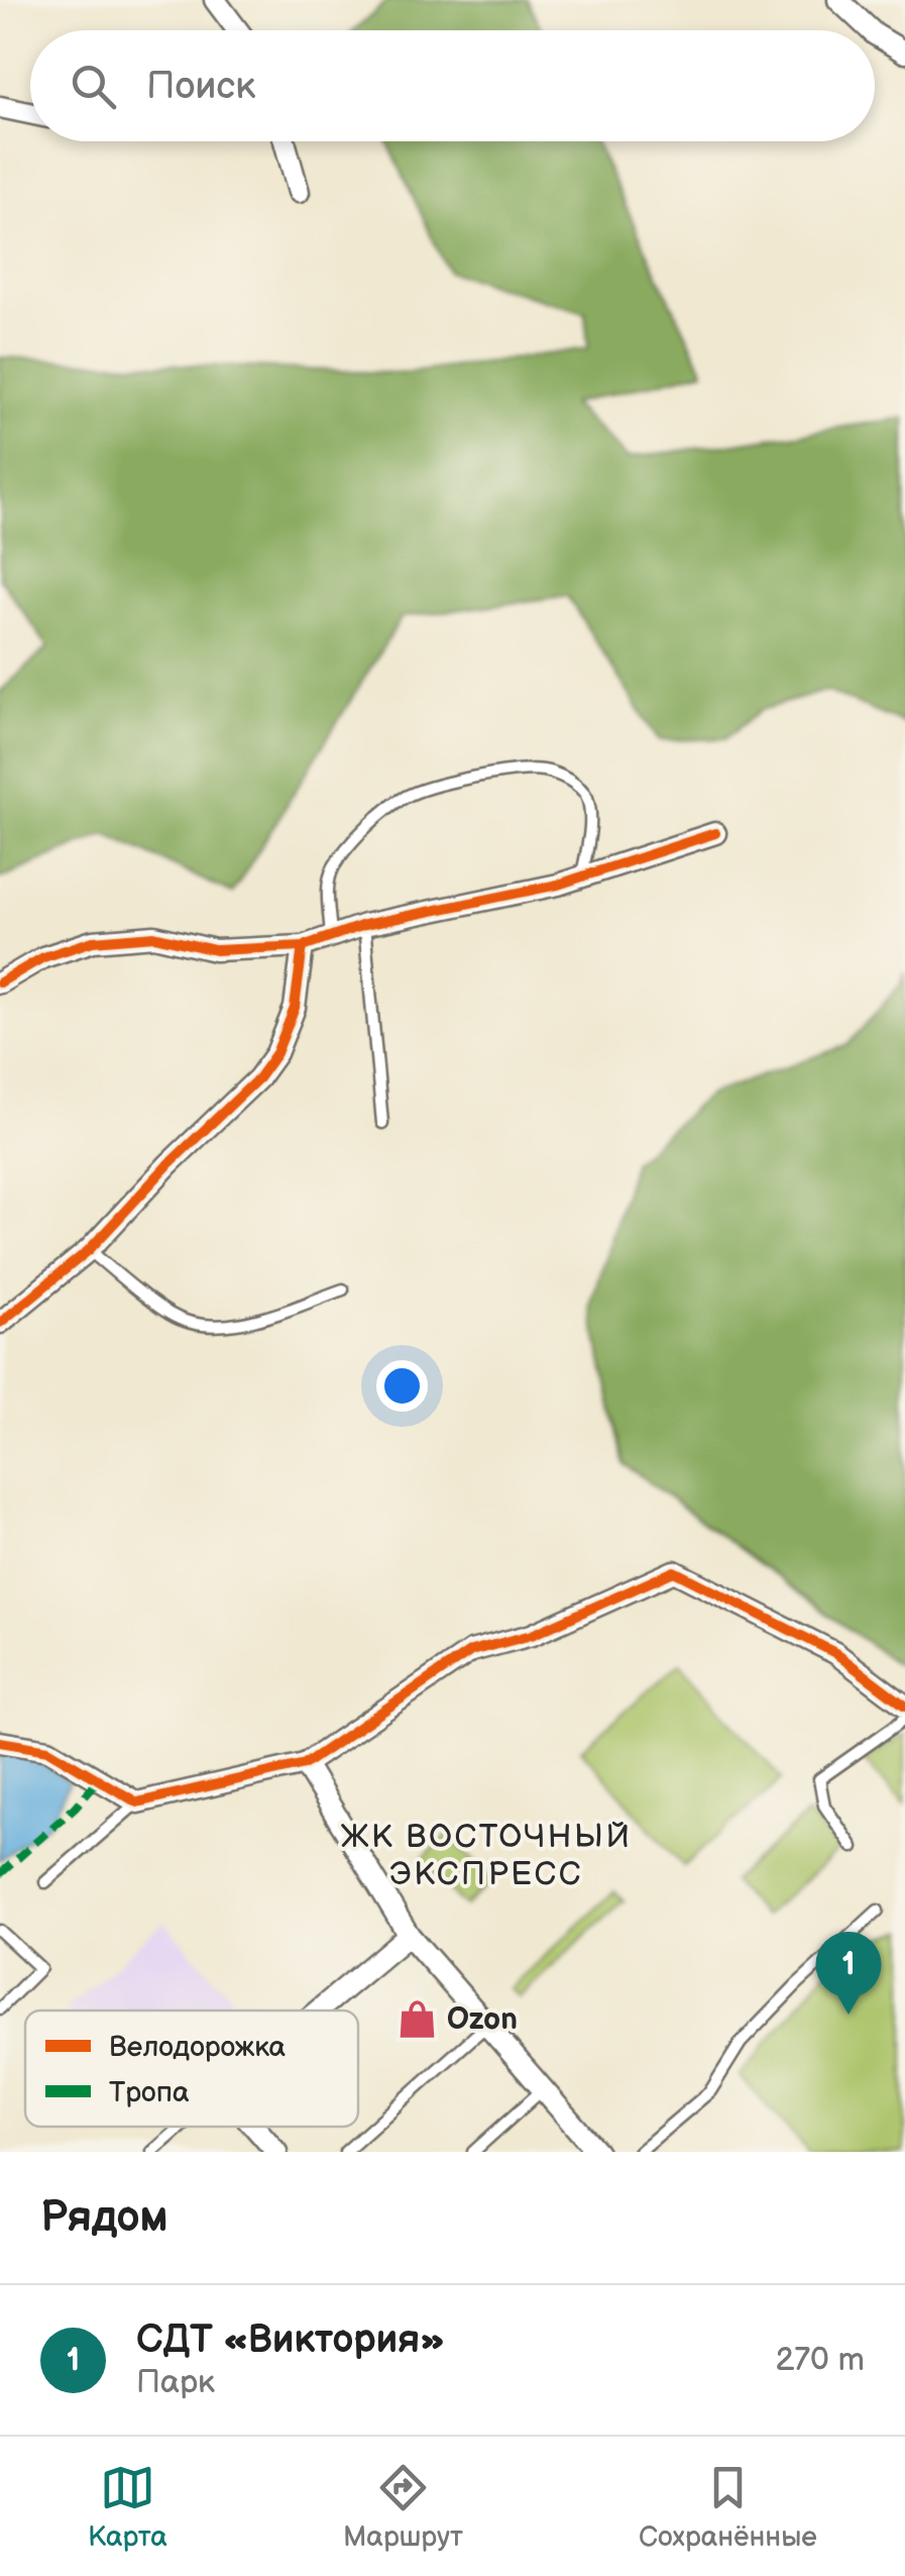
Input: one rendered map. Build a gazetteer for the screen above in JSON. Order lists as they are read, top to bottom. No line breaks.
{"districts":["ЖК ВОСТОЧНЫЙ ЭКСПРЕСС"],"places":{"shop":["Ozon"]},"legend":["Велодорожка","Тропа"],"page":{"search":"Поиск","pins":"1","heading":"Рядом","list":[{"mark":"1","name":"СДТ «Виктория»","note":"Парк","value":"270 m"}],"nav":["Карта","Маршрут","Сохранённые"]}}
